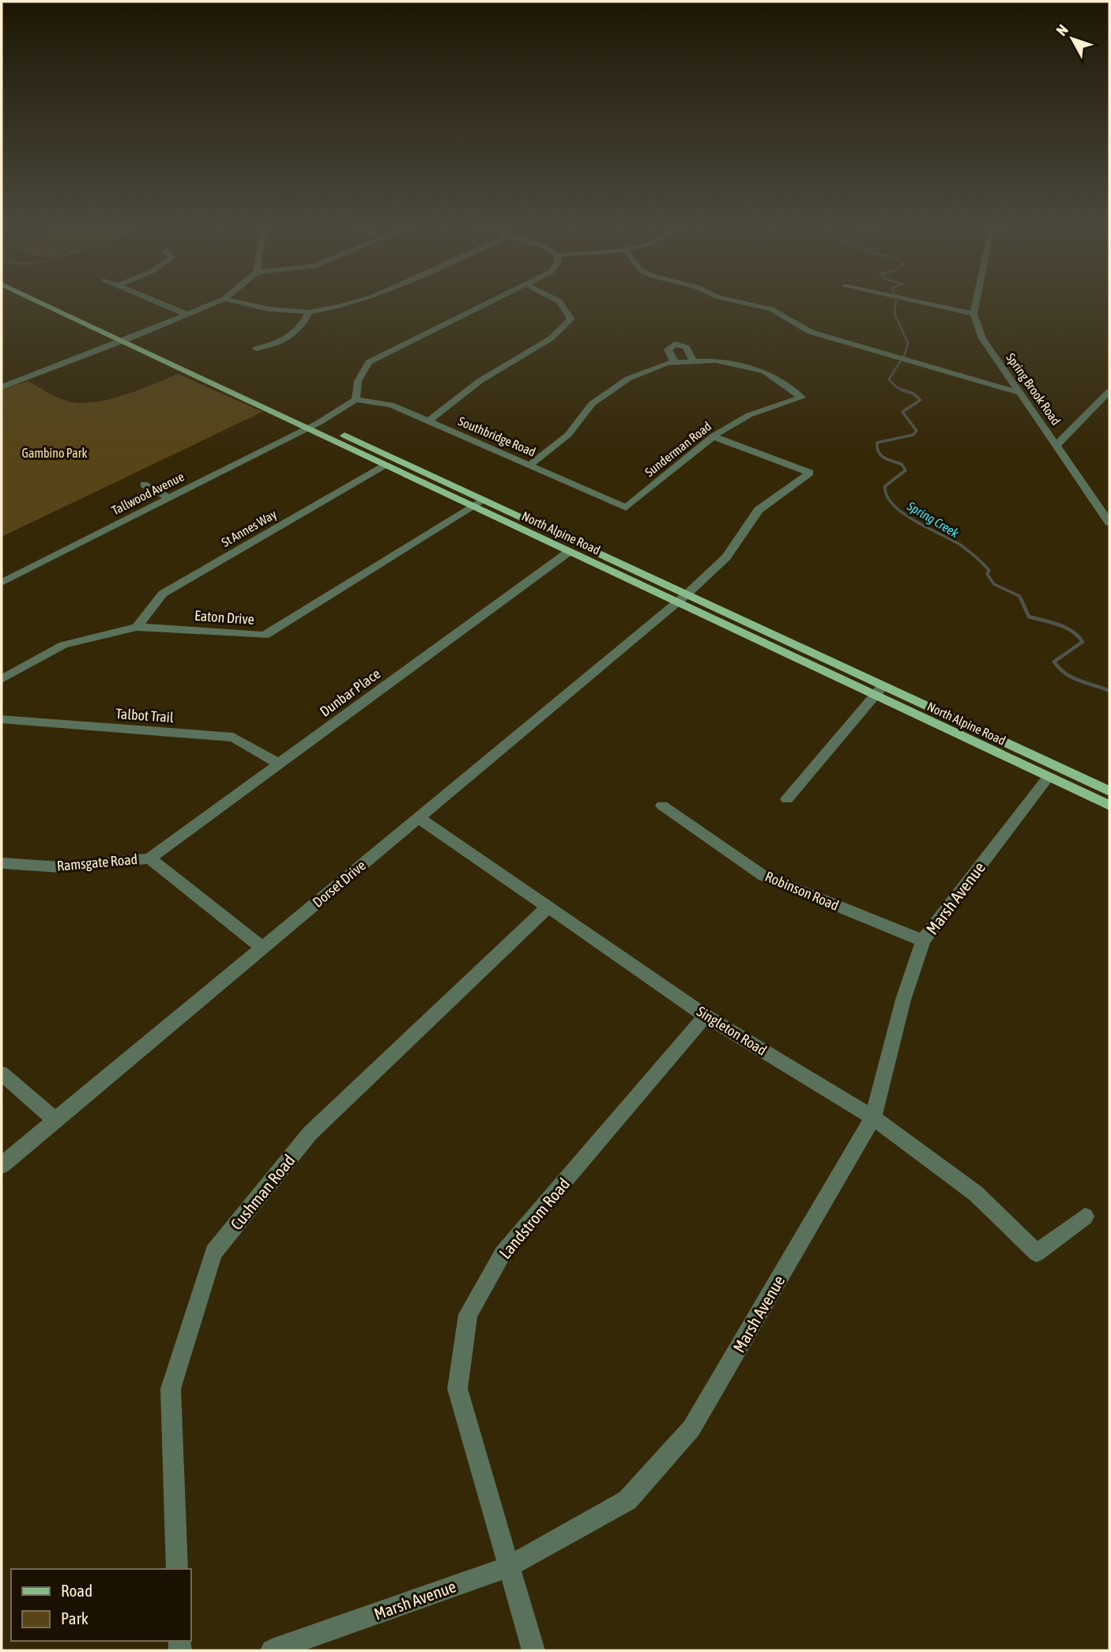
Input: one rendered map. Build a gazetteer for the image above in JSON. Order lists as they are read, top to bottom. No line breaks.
{"streets":{"main road":["North Alpine Road"],"street":["Spring Brook Road","Southbridge Road","Sunderman Road","Tallwood Avenue","St Annes Way","Eaton Drive","Dunbar Place","Talbot Trail","Ramsgate Road","Dorset Drive","Robinson Road","Marsh Avenue","Singleton Road","Cushman Road","Landstrom Road"]},"crossings":[["Southbridge Road","Sunderman Road"],["Southbridge Road","Tallwood Avenue"],["Sunderman Road","Dorset Drive"],["Tallwood Avenue","North Alpine Road"],["St Annes Way","North Alpine Road"],["St Annes Way","Eaton Drive"],["North Alpine Road","Eaton Drive"],["North Alpine Road","Dunbar Place"],["North Alpine Road","Dorset Drive"],["North Alpine Road","Marsh Avenue"],["Dunbar Place","Talbot Trail"],["Dunbar Place","Ramsgate Road"],["Ramsgate Road","Dorset Drive"],["Dorset Drive","Singleton Road"],["Robinson Road","Marsh Avenue"],["Marsh Avenue","Singleton Road"],["Marsh Avenue","Landstrom Road"],["Singleton Road","Cushman Road"],["Singleton Road","Landstrom Road"]],"water":["Spring Creek"],"parks":["Gambino Park"],"legend":["Road","Park"],"north":"top left"}
